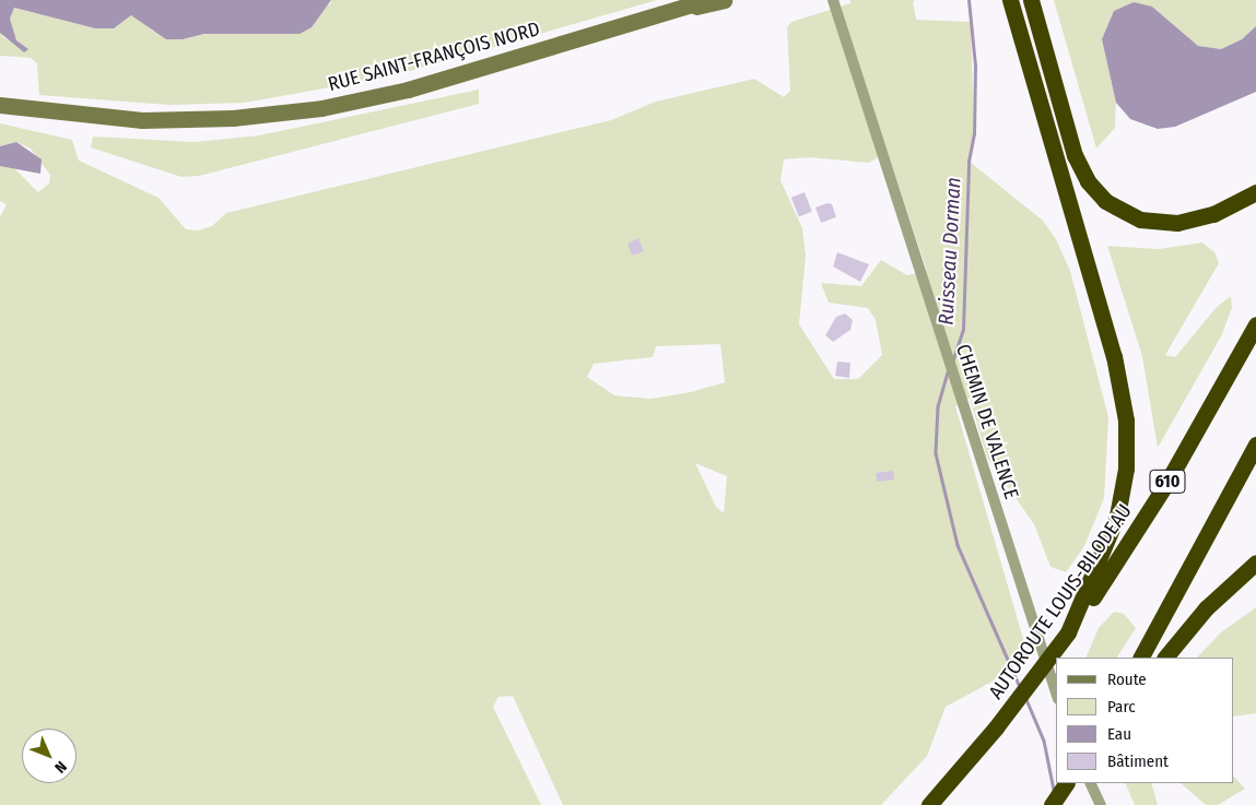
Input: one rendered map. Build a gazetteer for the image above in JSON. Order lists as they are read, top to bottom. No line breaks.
{"streets":{"highway":["610","AUTOROUTE LOUIS-BILODEAU"],"street":["RUE SAINT-FRANÇOIS NORD","CHEMIN DE VALENCE"]},"water":["Ruisseau Dorman"],"legend":["Route","Parc","Eau","Bâtiment"],"north":"bottom right"}
